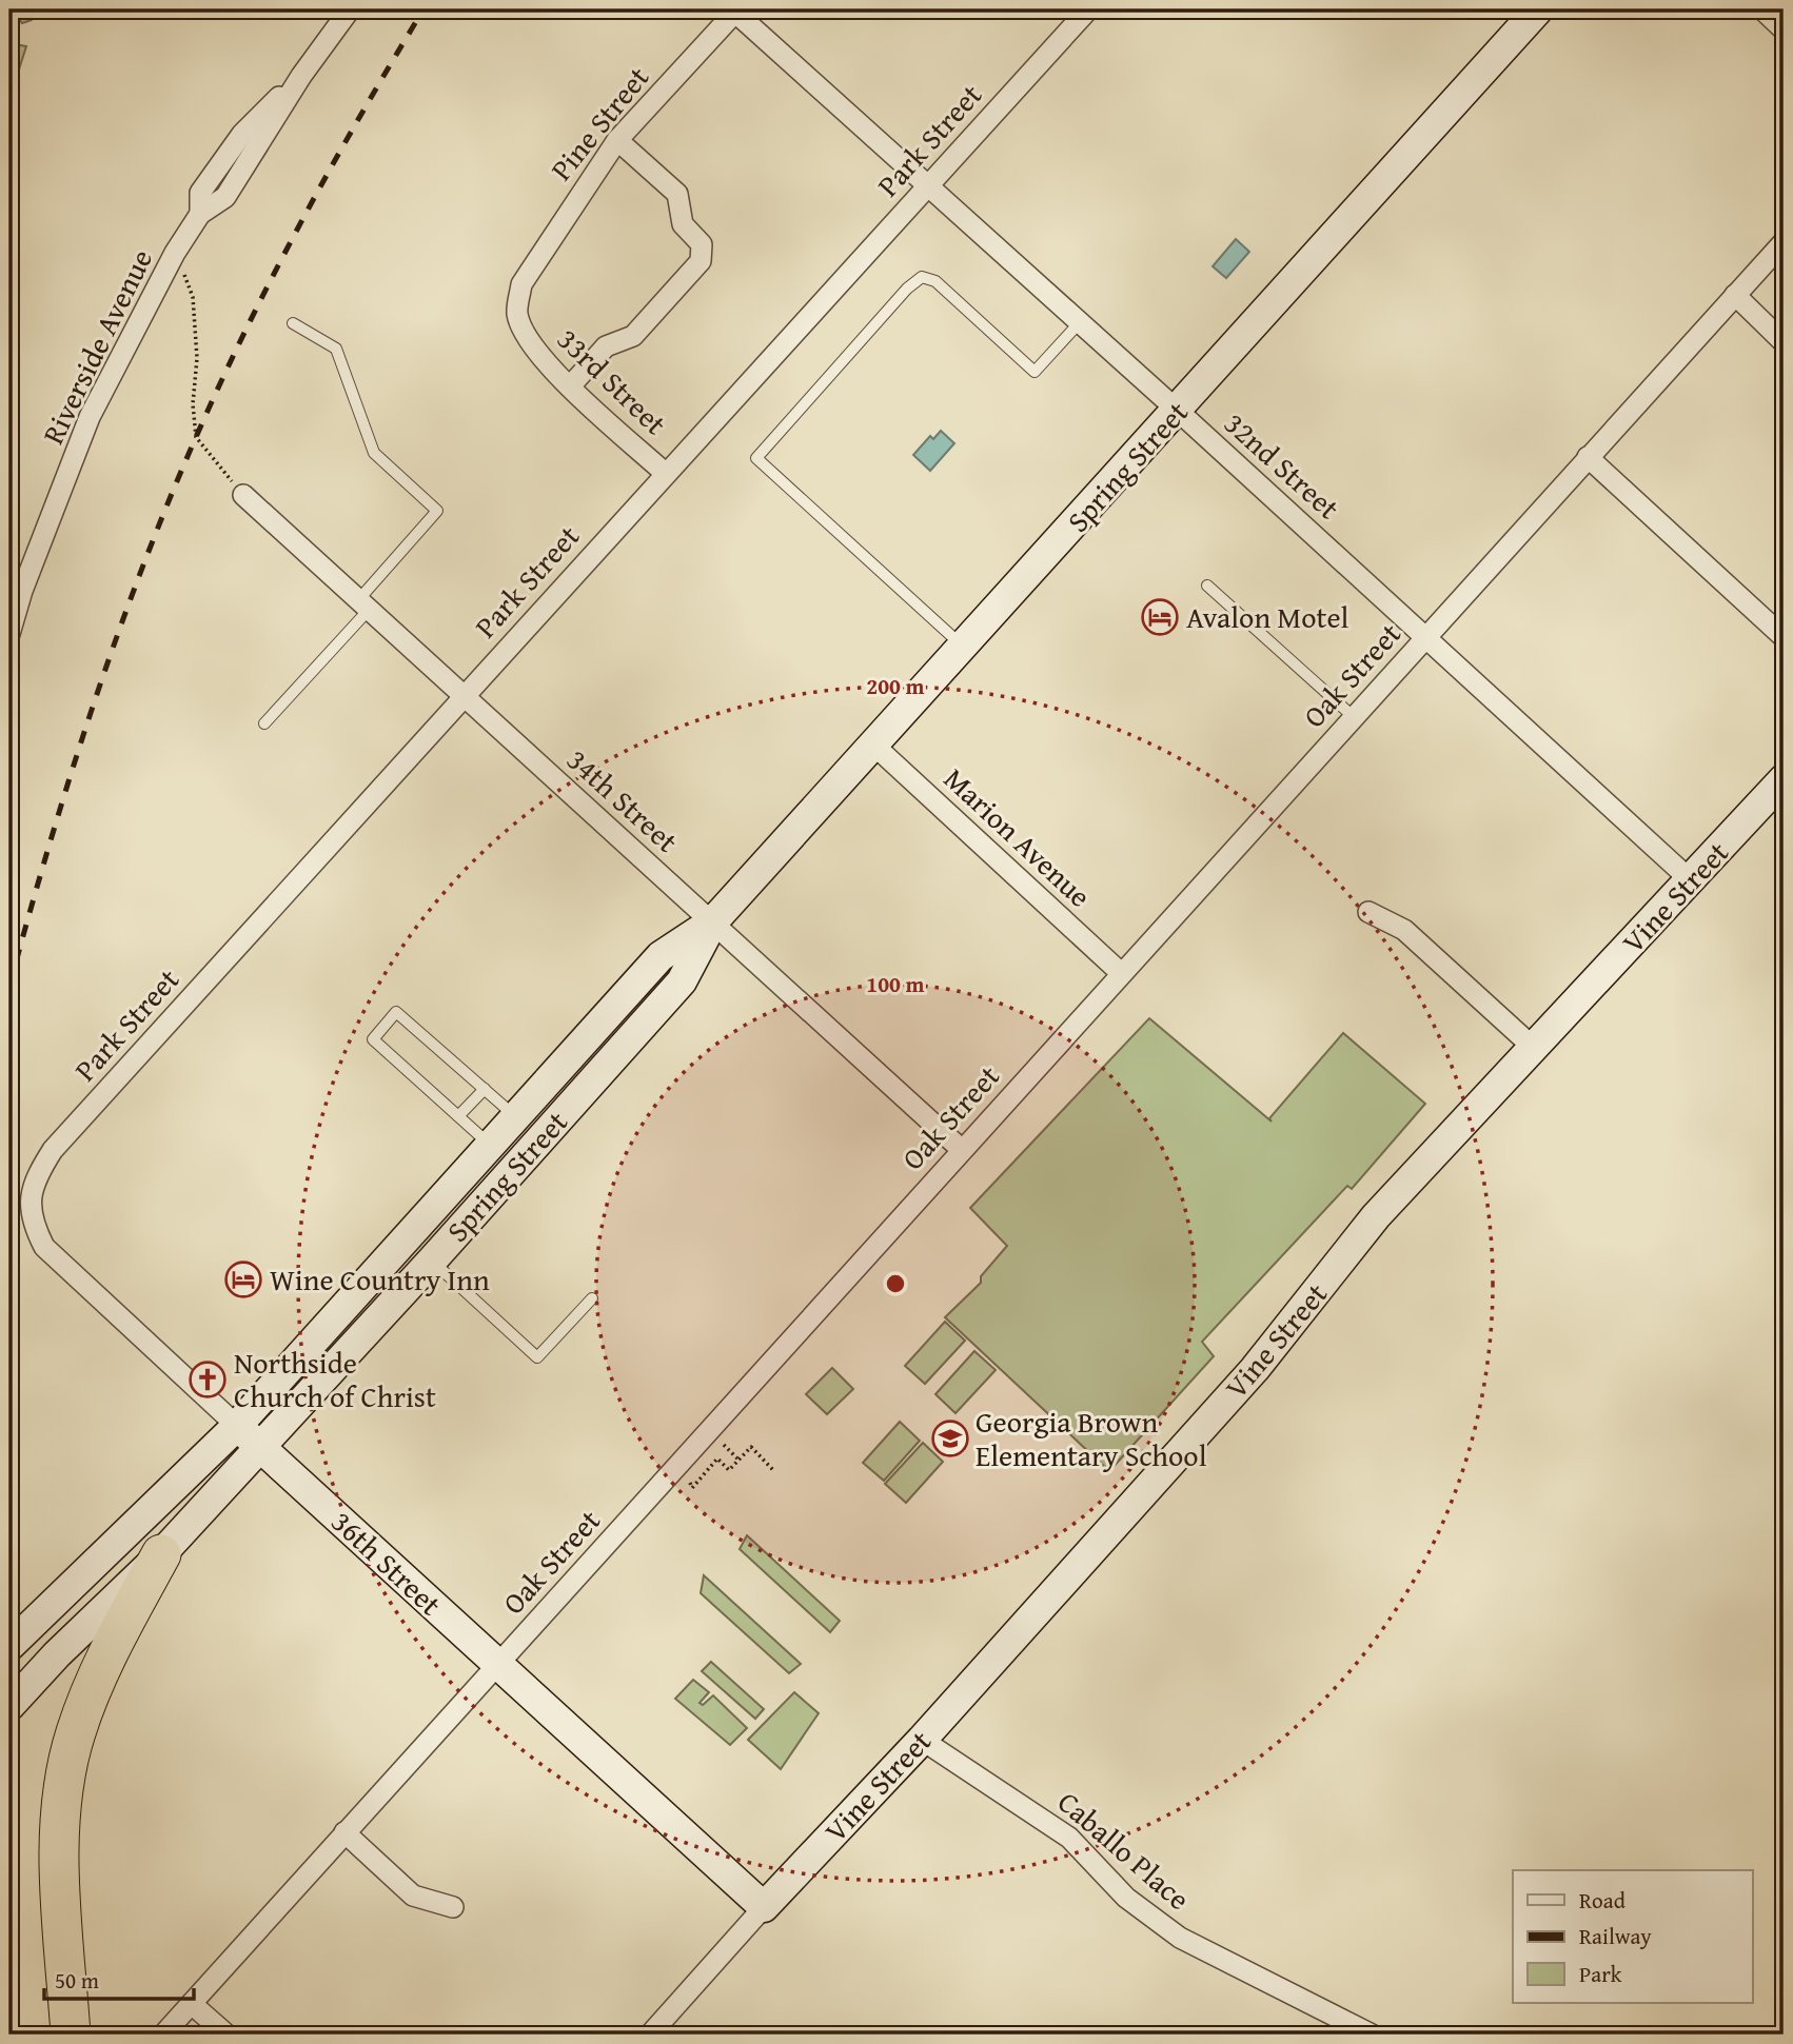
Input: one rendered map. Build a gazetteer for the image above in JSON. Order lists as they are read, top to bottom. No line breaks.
{"streets":{"main road":["Spring Street","Vine Street","36th Street"],"street":["Pine Street","Park Street","Riverside Avenue","33rd Street","32nd Street","Oak Street","34th Street","Marion Avenue","Caballo Place"]},"crossings":[["Pine Street","33rd Street"],["Pine Street","32nd Street"],["Park Street","33rd Street"],["Park Street","32nd Street"],["Park Street","34th Street"],["Park Street","36th Street"],["32nd Street","Spring Street"],["32nd Street","Oak Street"],["32nd Street","Vine Street"],["Spring Street","34th Street"],["Spring Street","Marion Avenue"],["Spring Street","36th Street"],["Oak Street","34th Street"],["Oak Street","Marion Avenue"],["Oak Street","36th Street"],["Vine Street","36th Street"],["Vine Street","Caballo Place"]],"places":{"hotel":["Avalon Motel","Wine Country Inn"],"church":["Northside Church of Christ"],"school or university":["Georgia Brown Elementary School"]},"legend":["Road","Railway","Park"],"scale_bar":"50 m","rings":["200 m","100 m"]}
